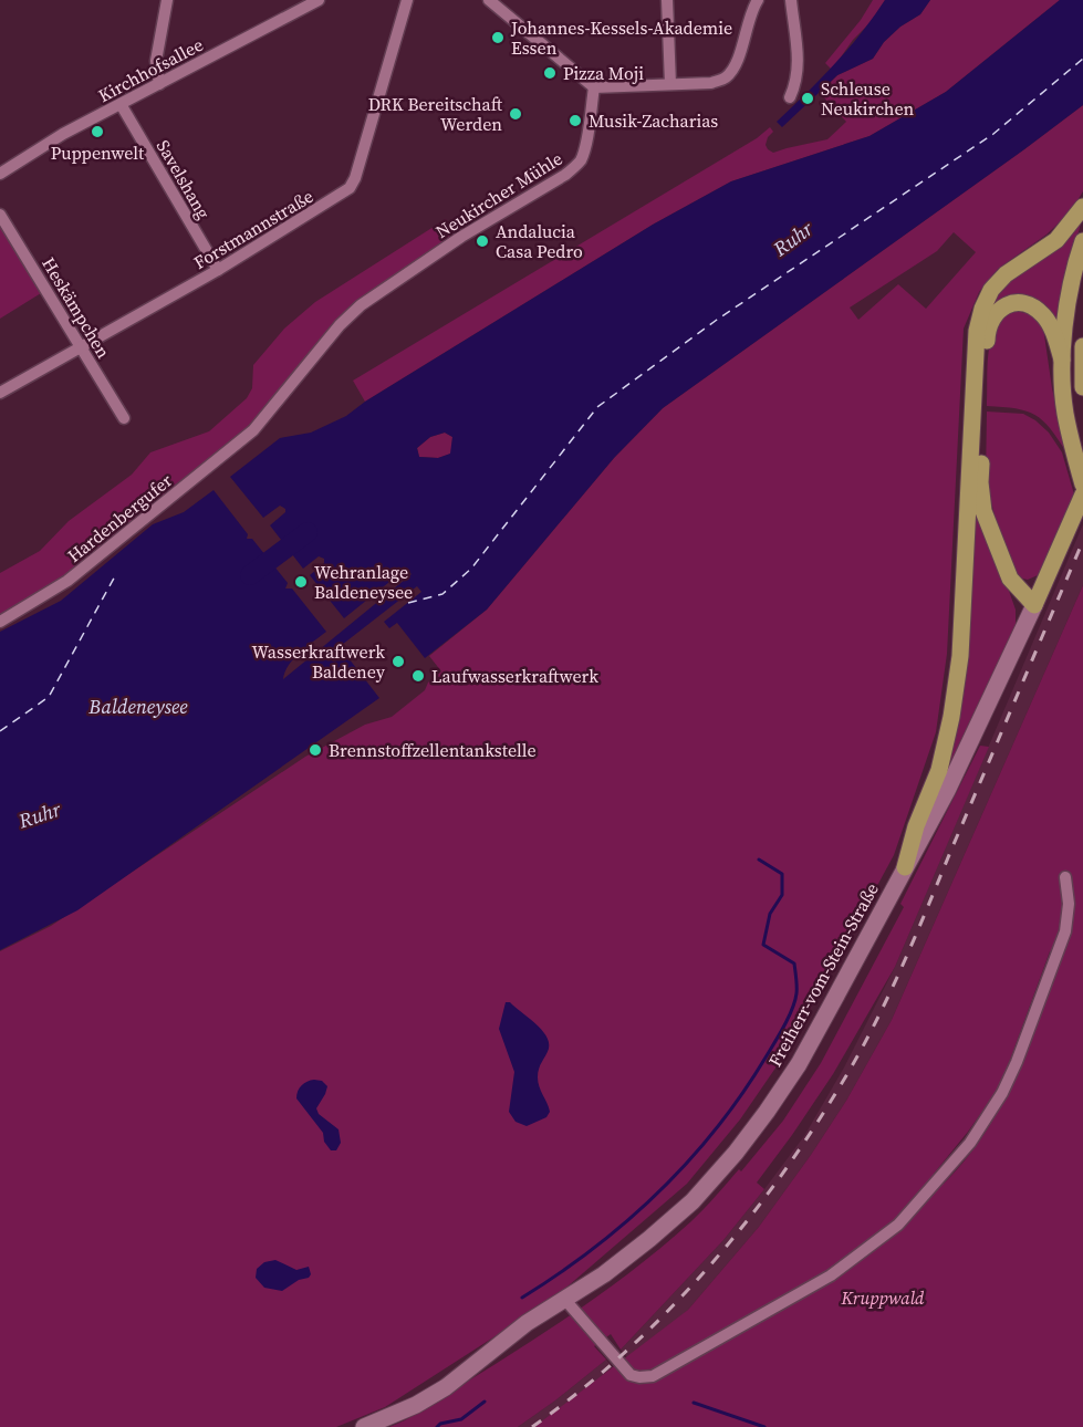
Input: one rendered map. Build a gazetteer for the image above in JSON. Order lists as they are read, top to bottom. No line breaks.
{"streets":{"main road":["Freiherr-vom-Stein-Straße"],"street":["Kirchhofsallee","Savelshang","Neukircher Mühle","Forstmannstraße","Heskämpchen","Hardenbergufer"]},"crossings":[["Kirchhofsallee","Savelshang"],["Savelshang","Forstmannstraße"],["Neukircher Mühle","Hardenbergufer"],["Forstmannstraße","Heskämpchen"]],"water":["Ruhr","Baldeneysee"],"parks":["Kruppwald"],"places":["Johannes-Kessels-Akademie Essen","Pizza Moji","Schleuse Neukirchen","DRK Bereitschaft Werden","Musik-Zacharias","Puppenwelt","Andalucia Casa Pedro","Wehranlage Baldeneysee","Wasserkraftwerk Baldeney","Laufwasserkraftwerk","Brennstoffzellentankstelle"]}
